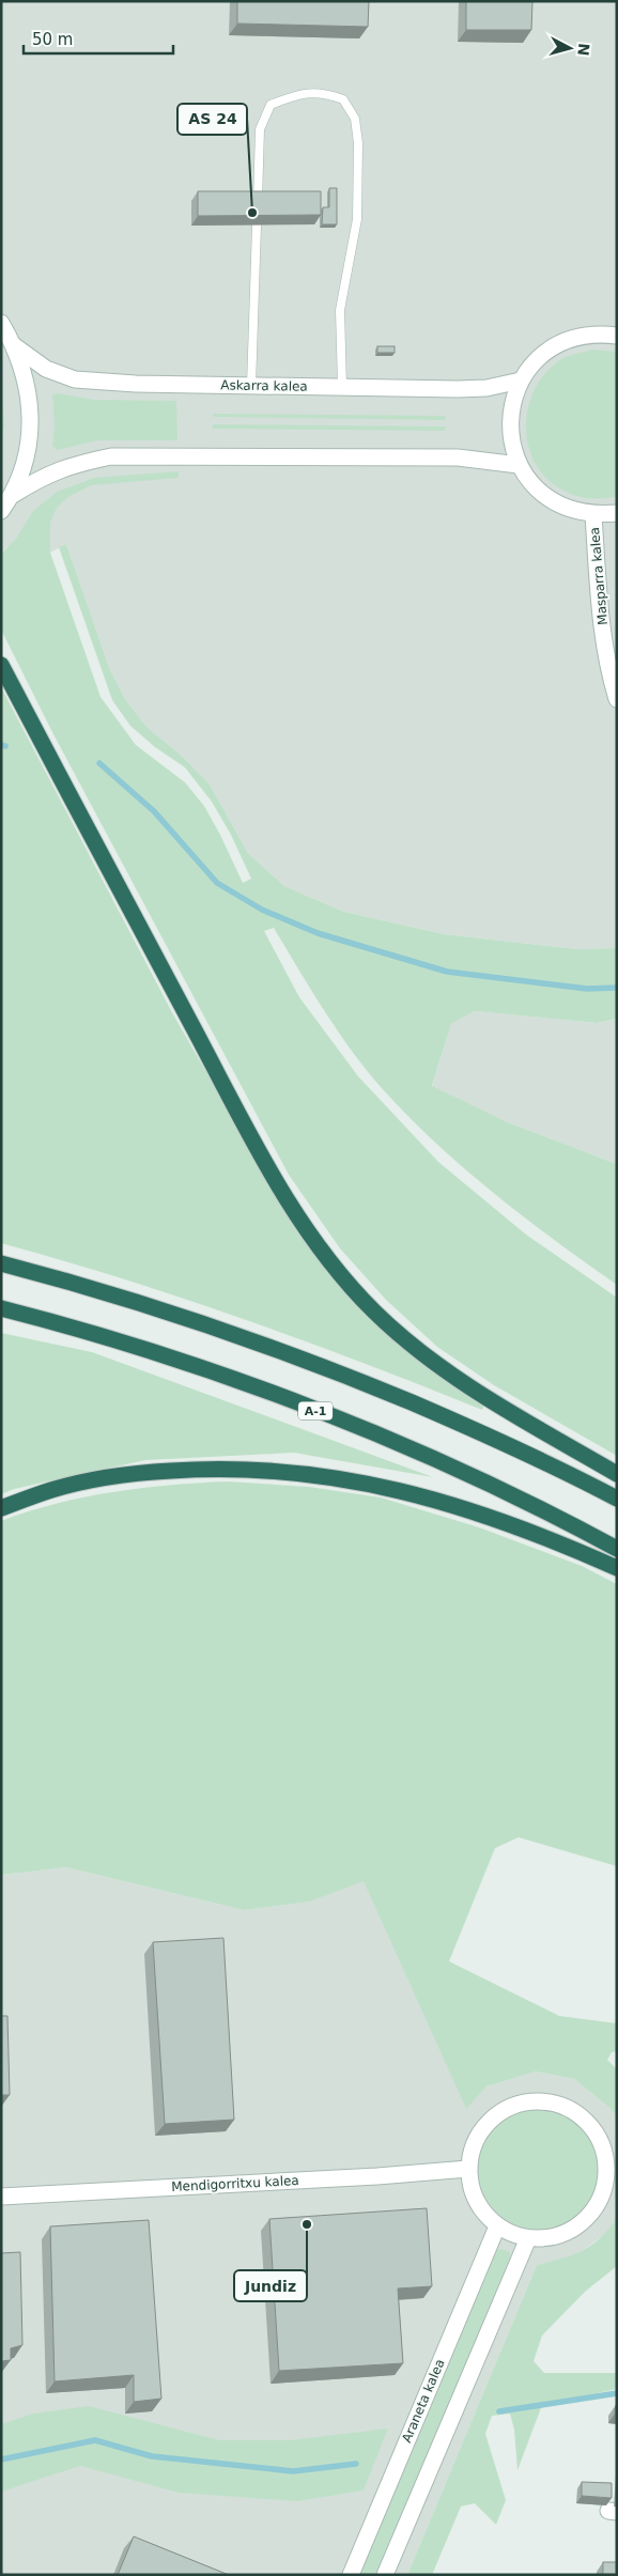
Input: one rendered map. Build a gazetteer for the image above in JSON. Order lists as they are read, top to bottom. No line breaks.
{"streets":{"highway":["A-1"],"street":["Askarra kalea","Masparra kalea","Mendigorritxu kalea","Araneta kalea"]},"crossings":[["Mendigorritxu kalea","Araneta kalea"]],"places":["AS 24","Jundiz"],"scale_bar":"50 m","north":"right"}
